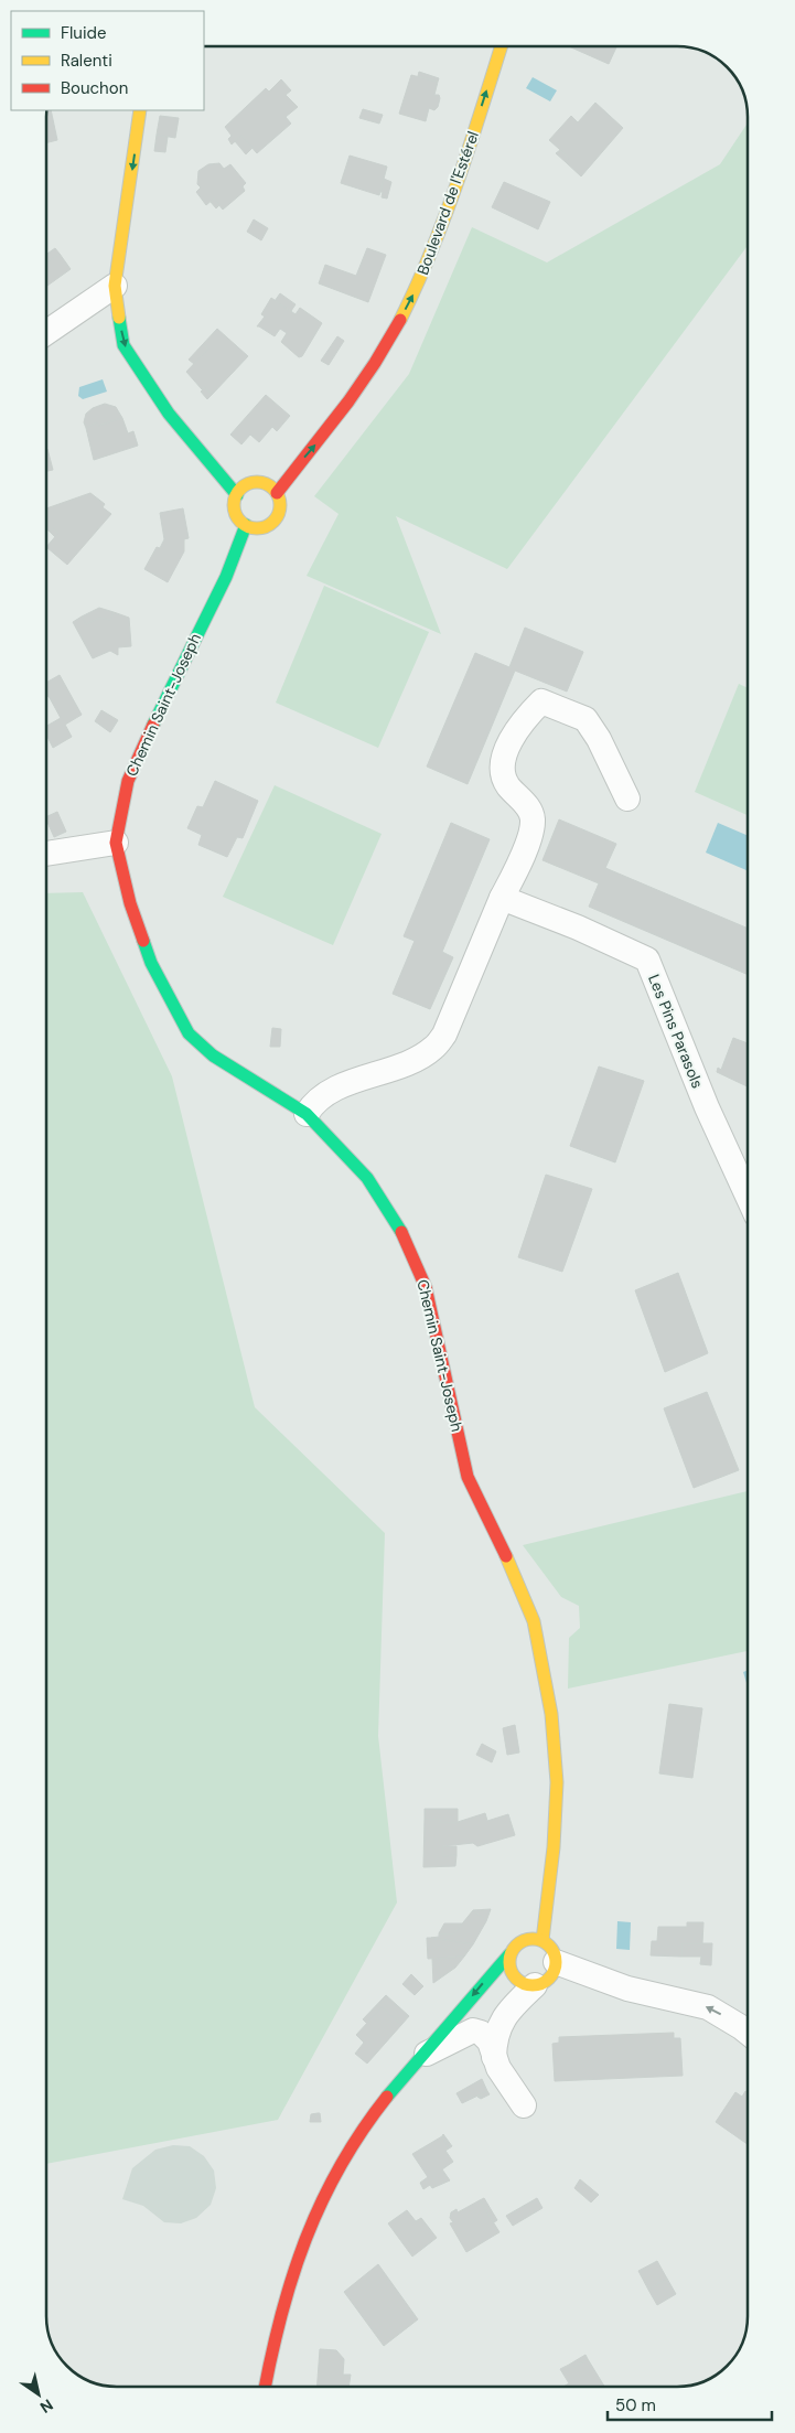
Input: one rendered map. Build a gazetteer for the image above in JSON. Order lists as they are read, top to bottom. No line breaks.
{"streets":{"main road":["Boulevard de l'Estérel","Chemin Saint-Joseph"],"street":["Les Pins Parasols"]},"crossings":[["Boulevard de l'Estérel","Chemin Saint-Joseph"]],"one_way":["Boulevard de l'Estérel"],"legend":["Fluide","Ralenti","Bouchon"],"scale_bar":"50 m","north":"bottom right"}
